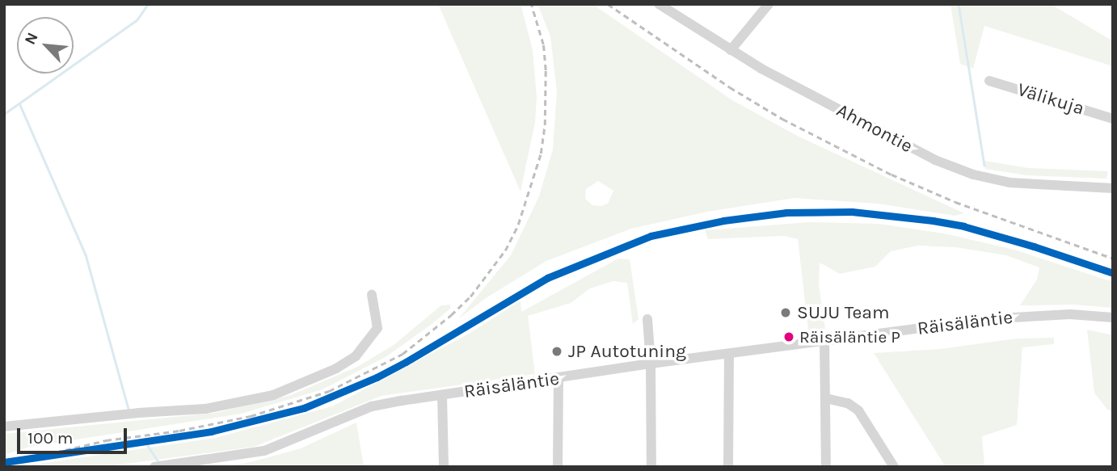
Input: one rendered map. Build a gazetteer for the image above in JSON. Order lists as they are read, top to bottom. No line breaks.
{"streets":{"street":["Välikuja","Ahmontie","Räisäläntie"]},"places":["SUJU Team","Räisäläntie P","JP Autotuning"],"scale_bar":"100 m","north":"top left"}
